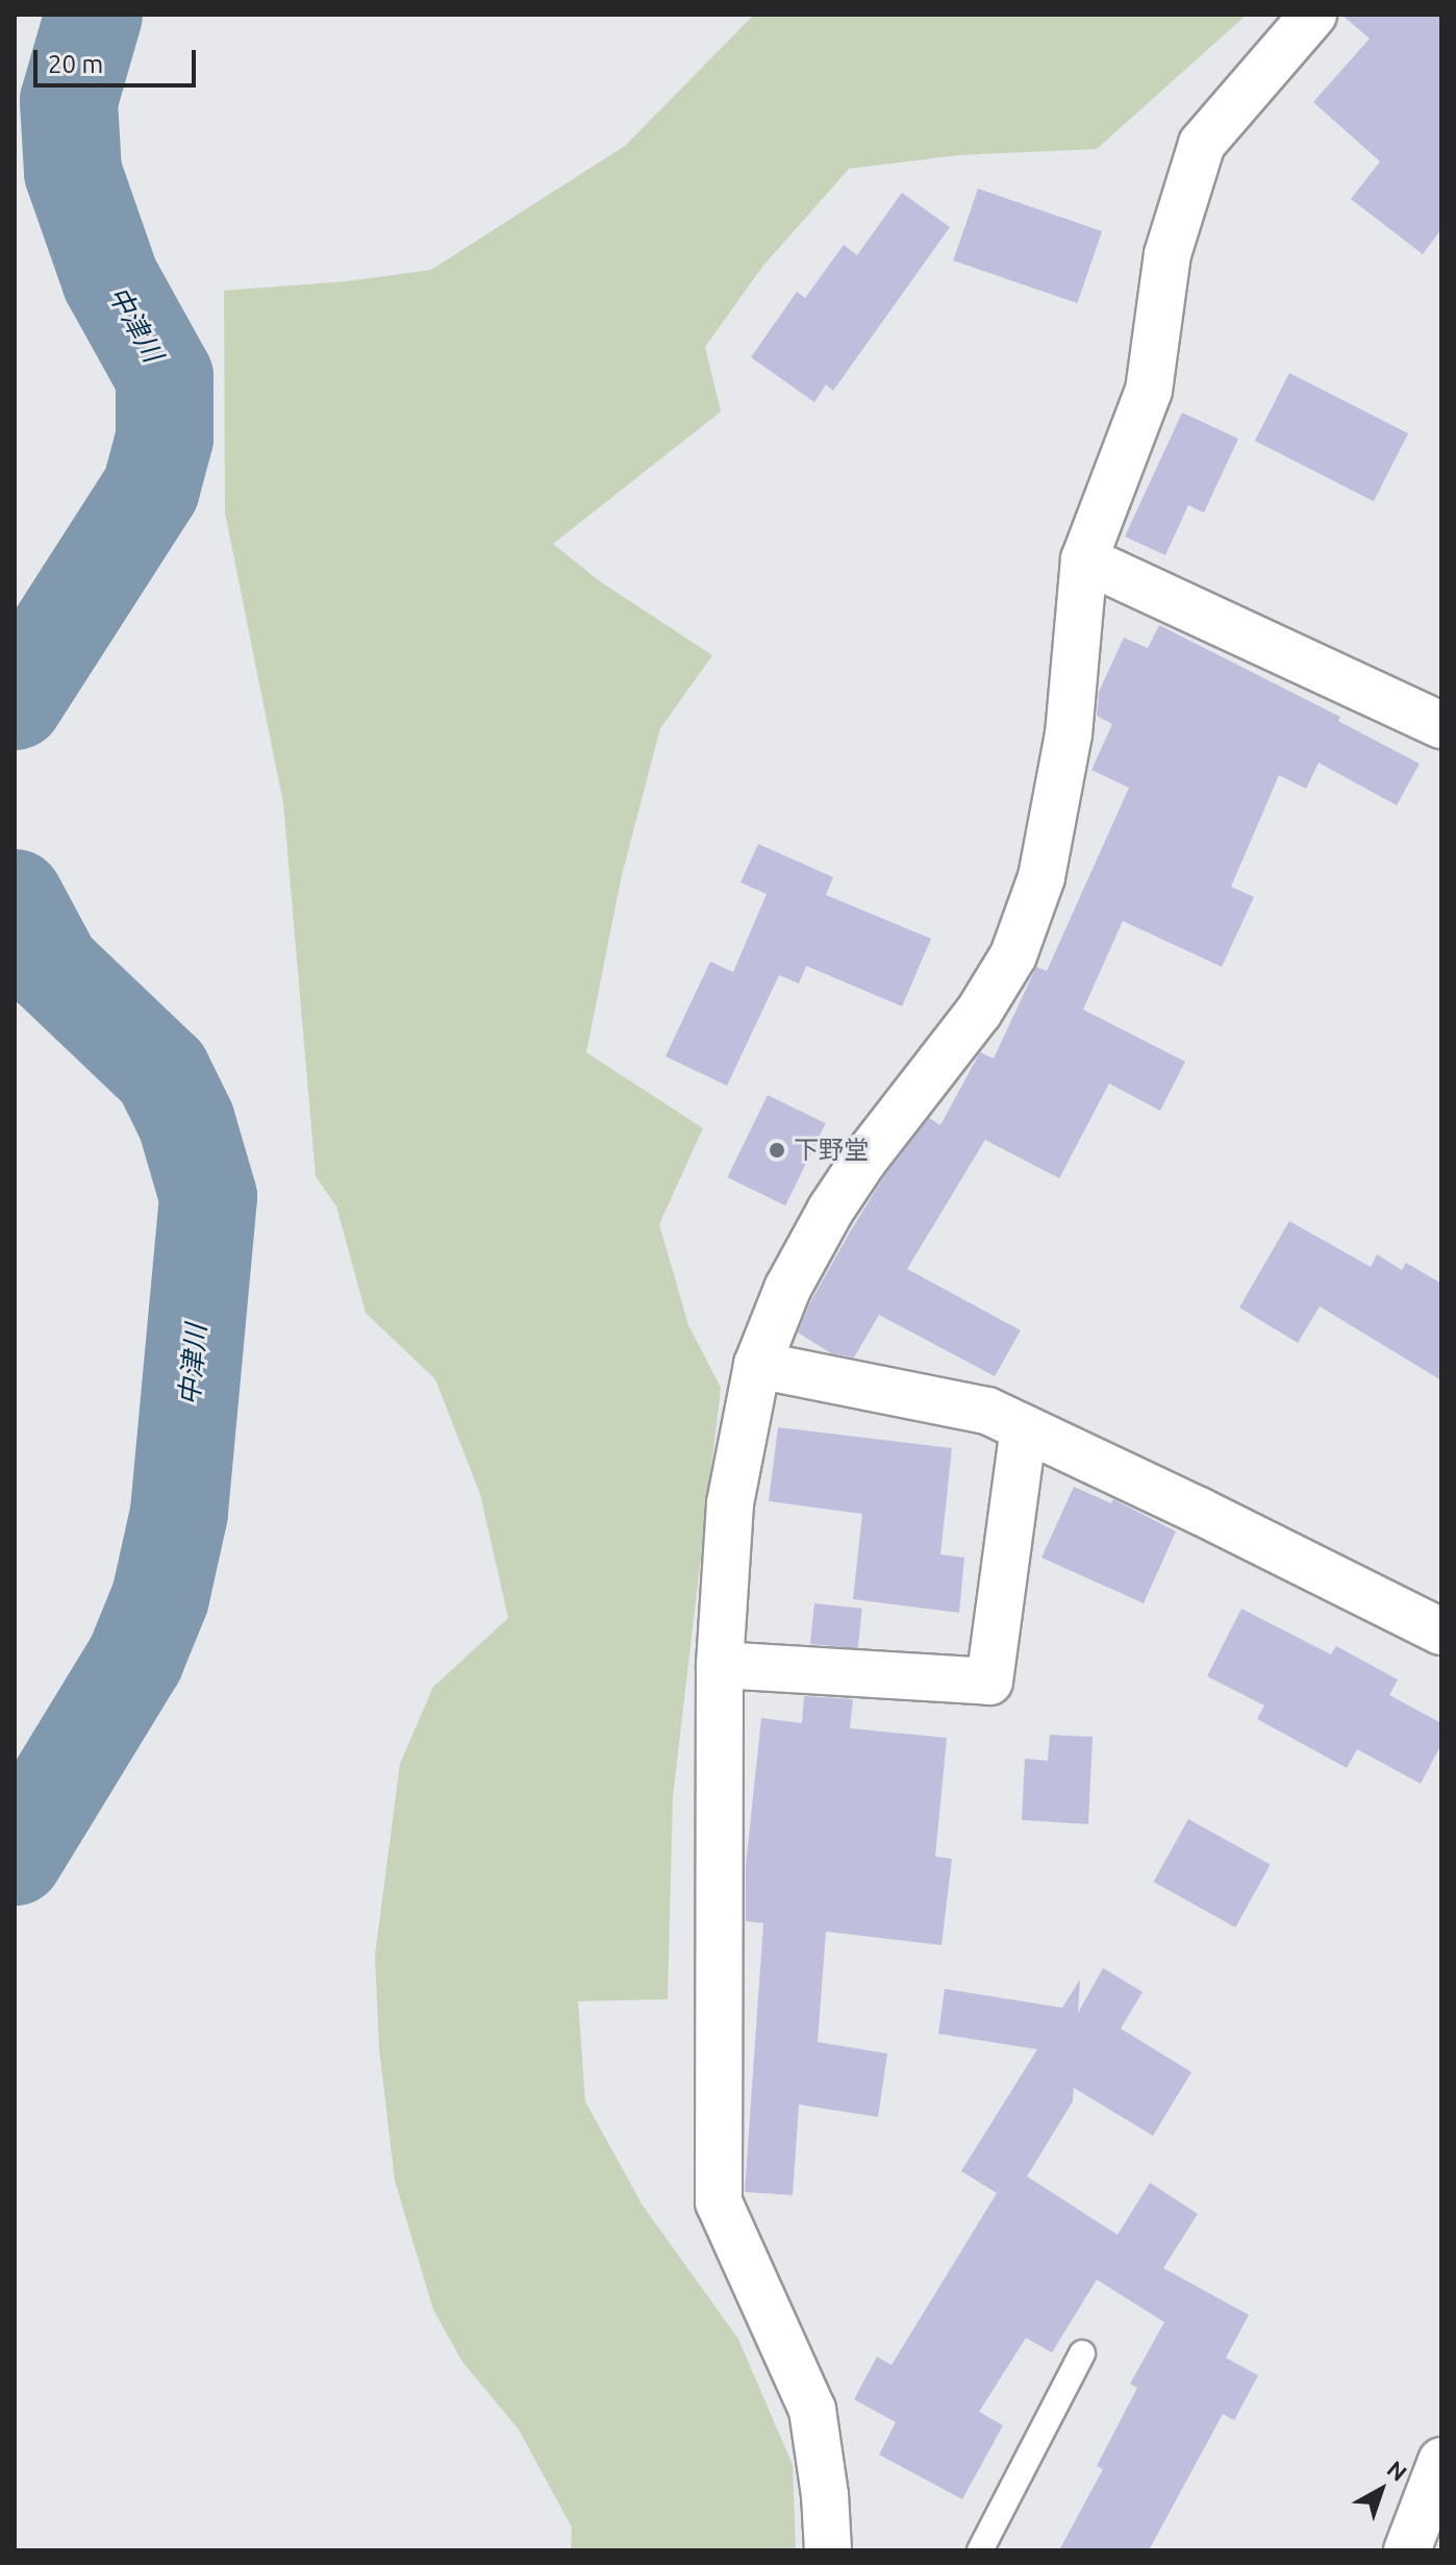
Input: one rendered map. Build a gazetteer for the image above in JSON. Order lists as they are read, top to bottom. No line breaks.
{"water":["中津川"],"places":["下野堂"],"scale_bar":"20 m","north":"top right"}
